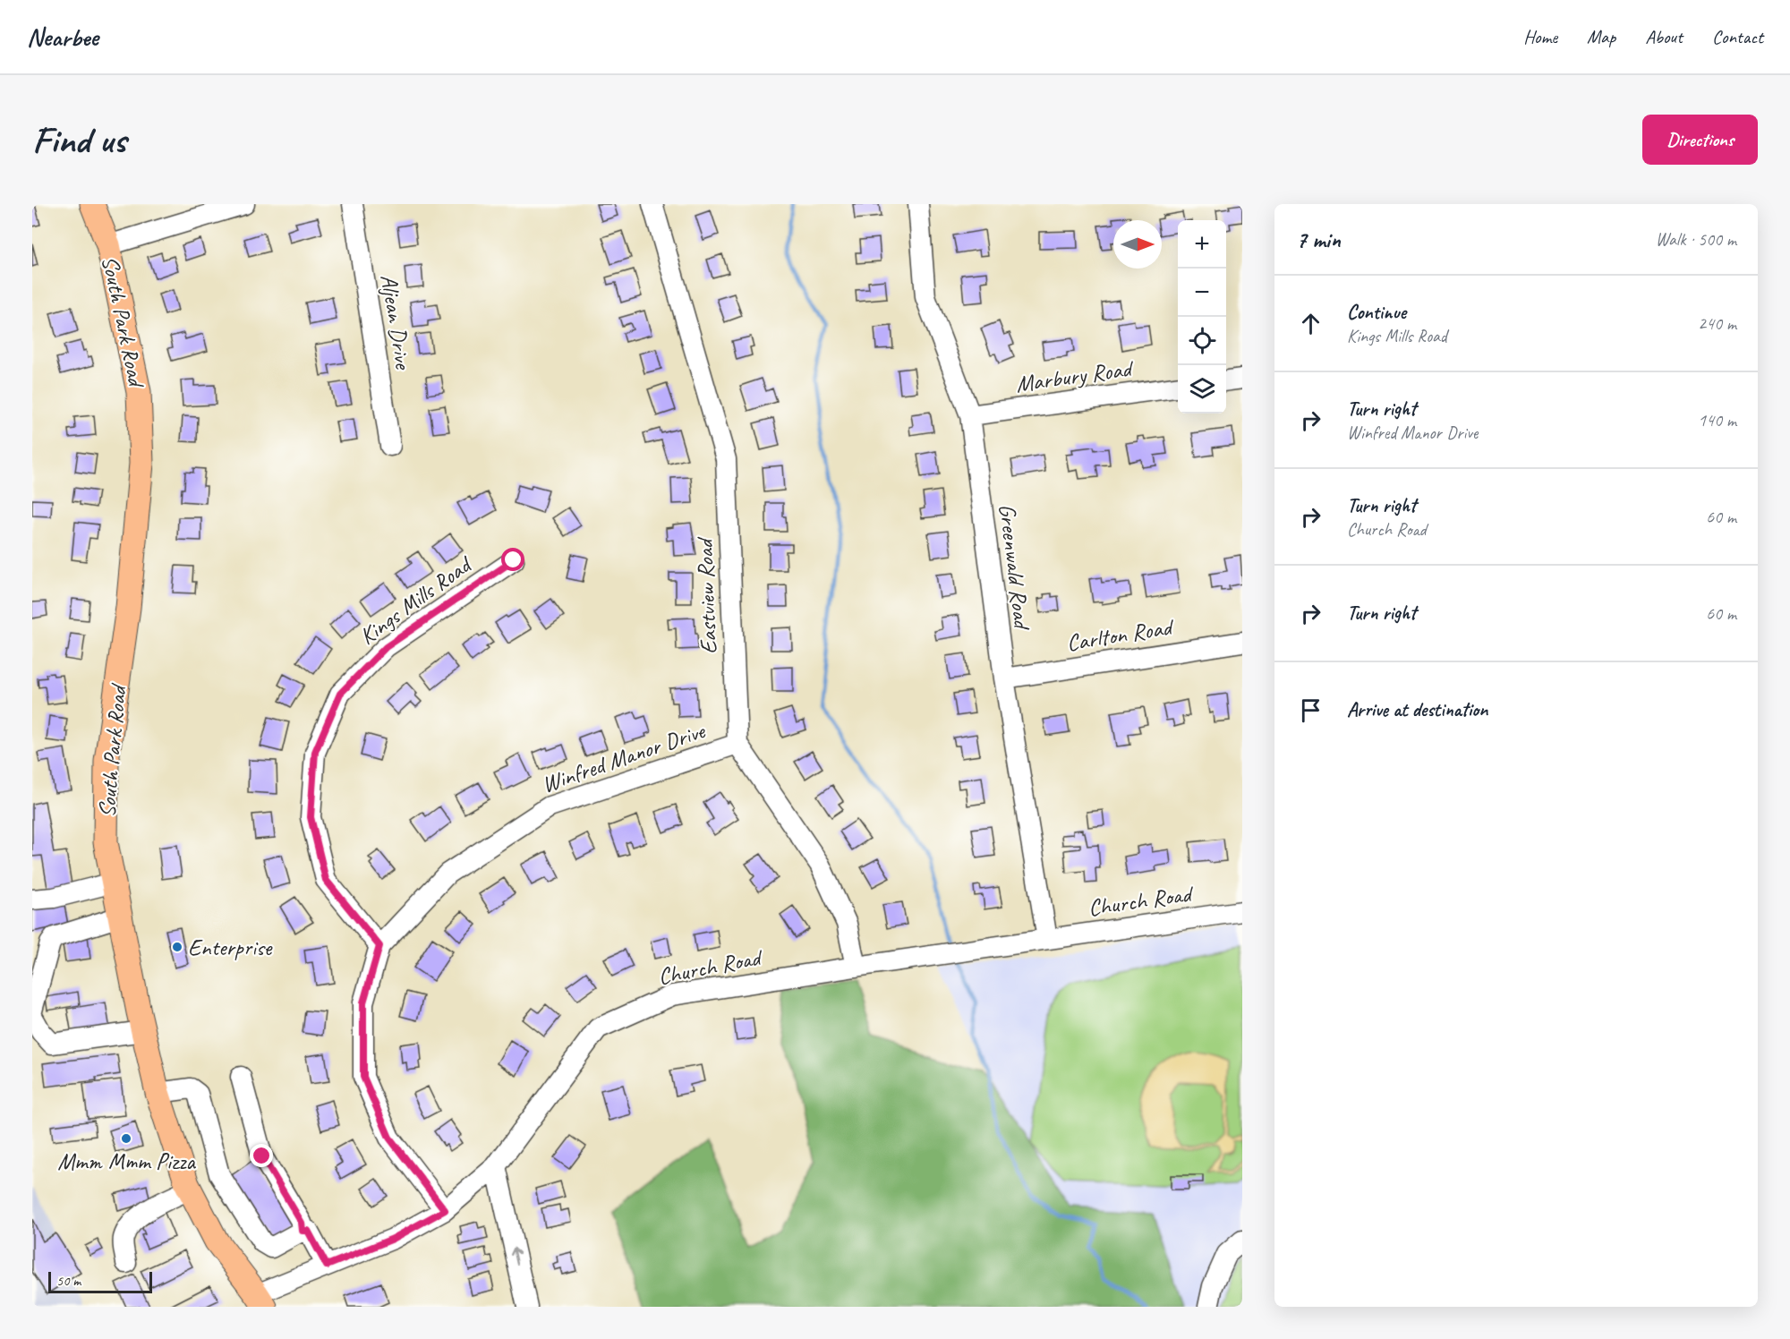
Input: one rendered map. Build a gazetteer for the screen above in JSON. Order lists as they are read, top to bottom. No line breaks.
{"streets":{"main road":["South Park Road"],"street":["Aljean Drive","Marbury Road","Greenwald Road","Eastview Road","Kings Mills Road","Carlton Road","Winfred Manor Drive","Church Road"]},"crossings":[["South Park Road","Church Road"],["Marbury Road","Greenwald Road"],["Greenwald Road","Carlton Road"],["Greenwald Road","Church Road"],["Eastview Road","Winfred Manor Drive"],["Kings Mills Road","Winfred Manor Drive"],["Winfred Manor Drive","Church Road"]],"places":["Enterprise","Mmm Mmm Pizza"],"scale_bar":"50 m","north":"right","page":{"header":"Nearbee","nav":["Home","Map","About","Contact"],"buttons":"Directions","title":"Find us","heading":["7 min","Walk · 500 m"],"map_buttons":["+","−"],"list":[["Continue","Kings Mills Road","240 m"],["Turn right","Winfred Manor Drive","140 m"],["Turn right","Church Road","60 m"],["Turn right","60 m"],"Arrive at destination"],"scale":"50 m"}}
